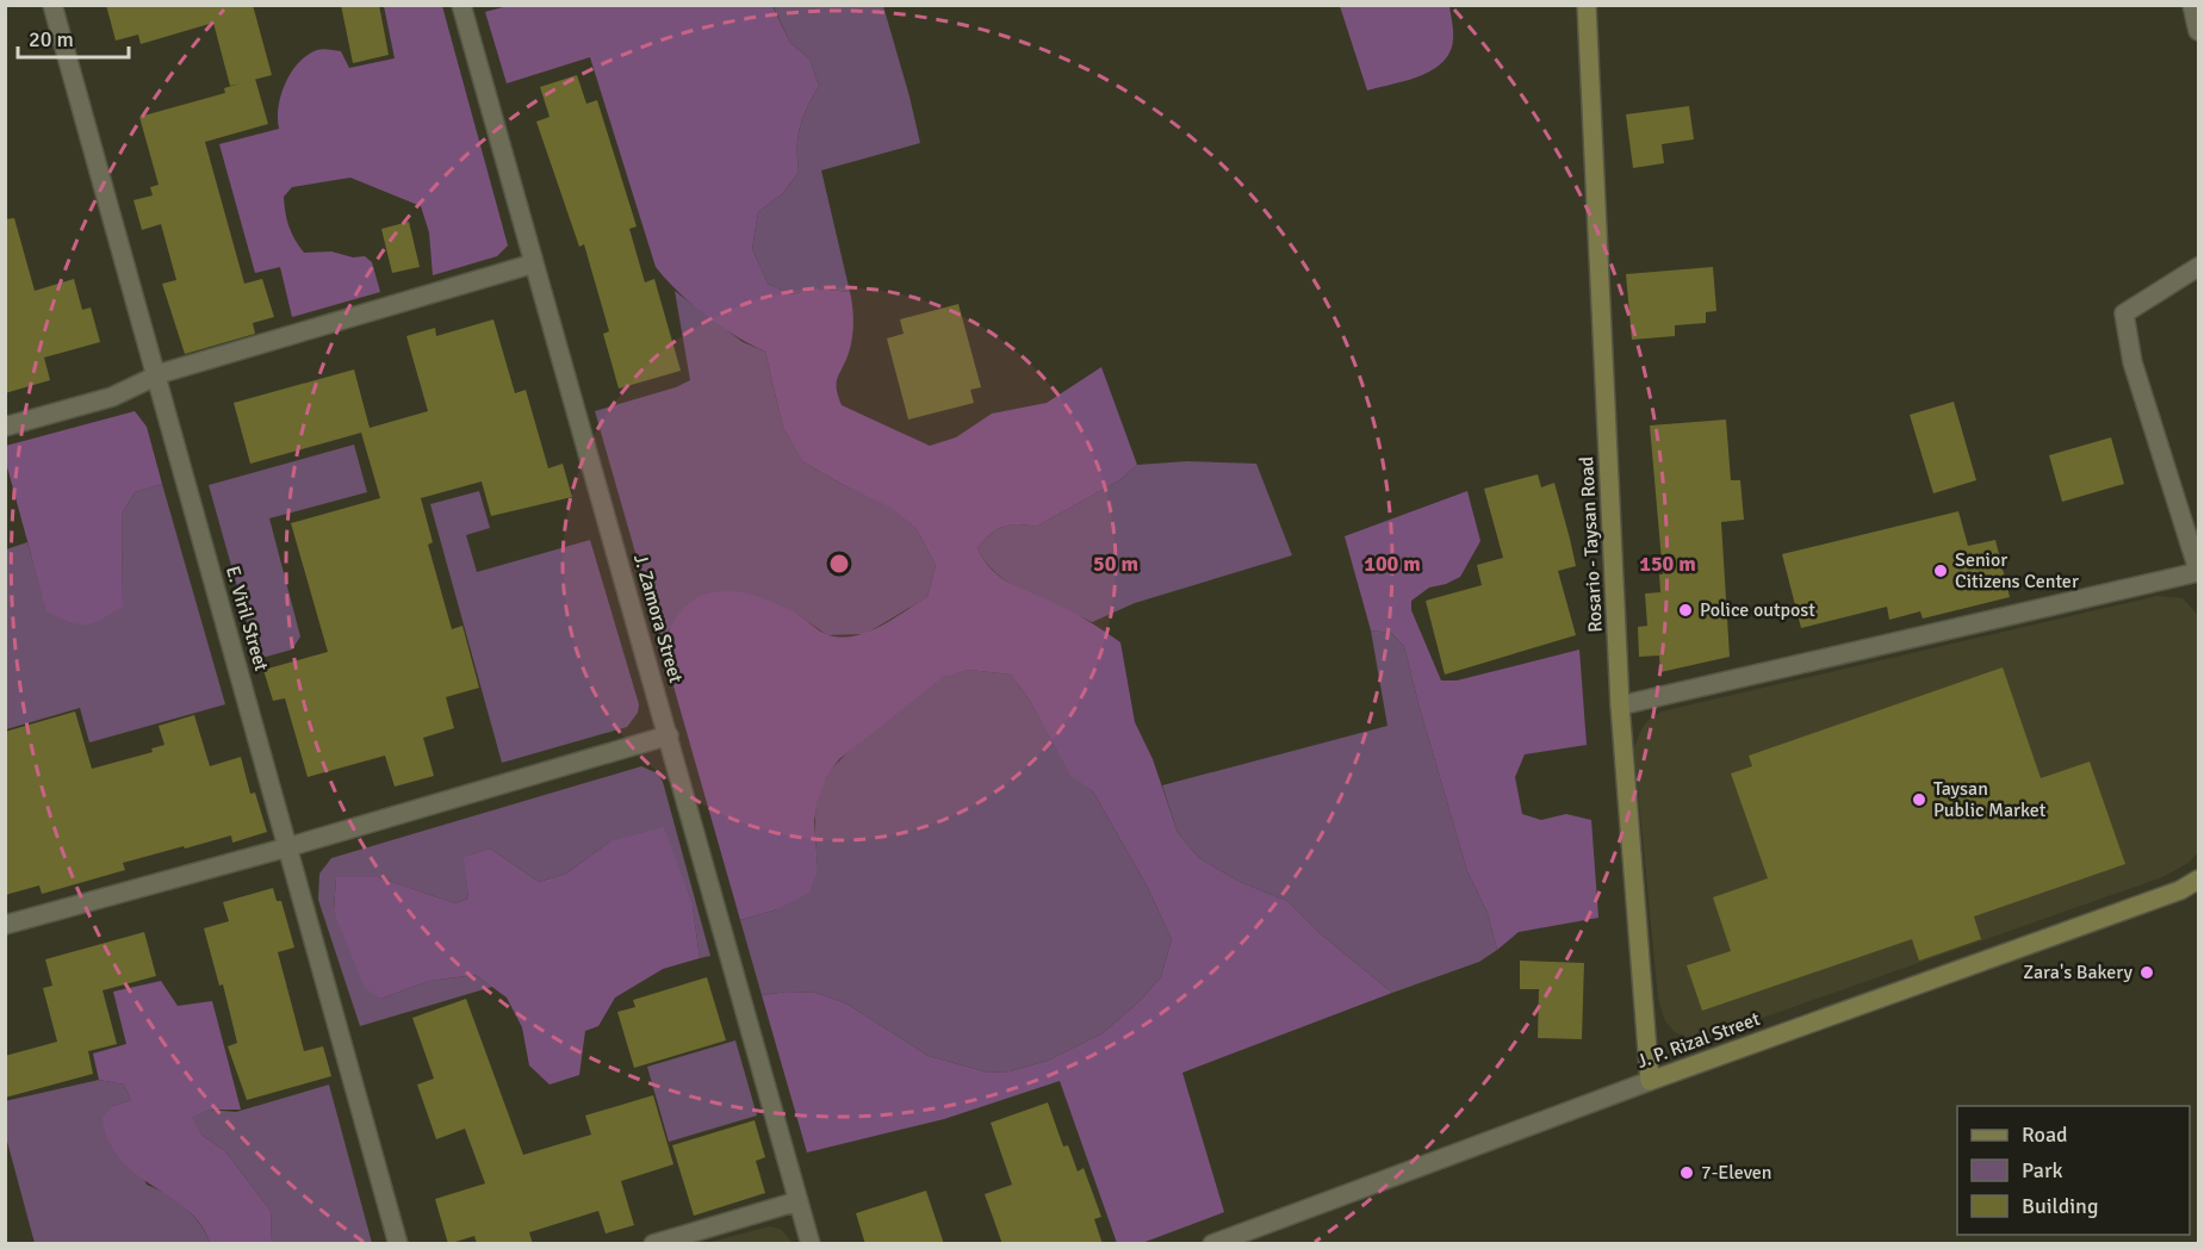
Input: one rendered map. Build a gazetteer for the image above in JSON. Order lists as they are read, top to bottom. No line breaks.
{"streets":{"main road":["Rosario - Taysan Road","J. P. Rizal Street"],"street":["E. Viril Street","J. Zamora Street"]},"crossings":[["Rosario - Taysan Road","J. P. Rizal Street"]],"places":["Senior Citizens Center","Police outpost","Taysan Public Market","Zara's Bakery","7-Eleven"],"legend":["Road","Park","Building"],"scale_bar":"20 m","rings":["50 m","100 m","150 m"]}
